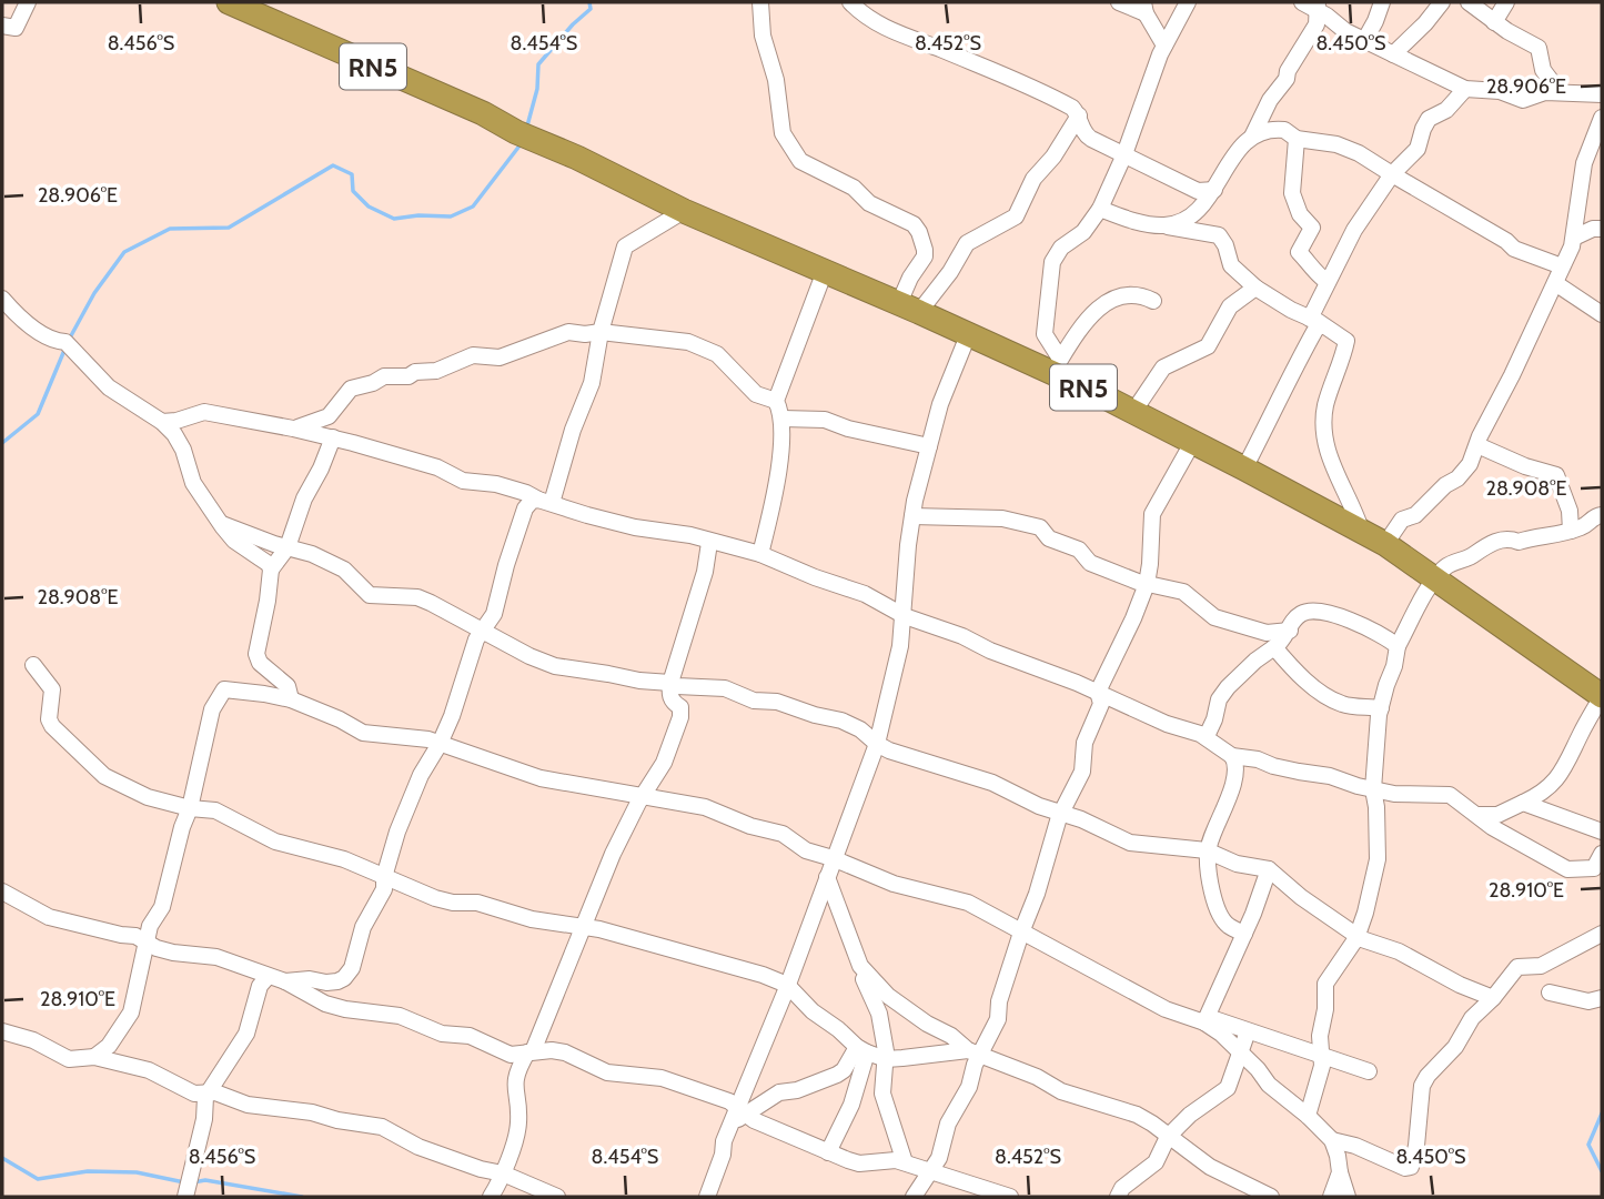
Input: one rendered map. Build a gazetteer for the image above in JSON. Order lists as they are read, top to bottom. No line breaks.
{"streets":{"highway":["RN5"]},"coordinates":["8.456°S","8.454°S","8.452°S","8.450°S","28.906°E","28.908°E","28.910°E"]}
